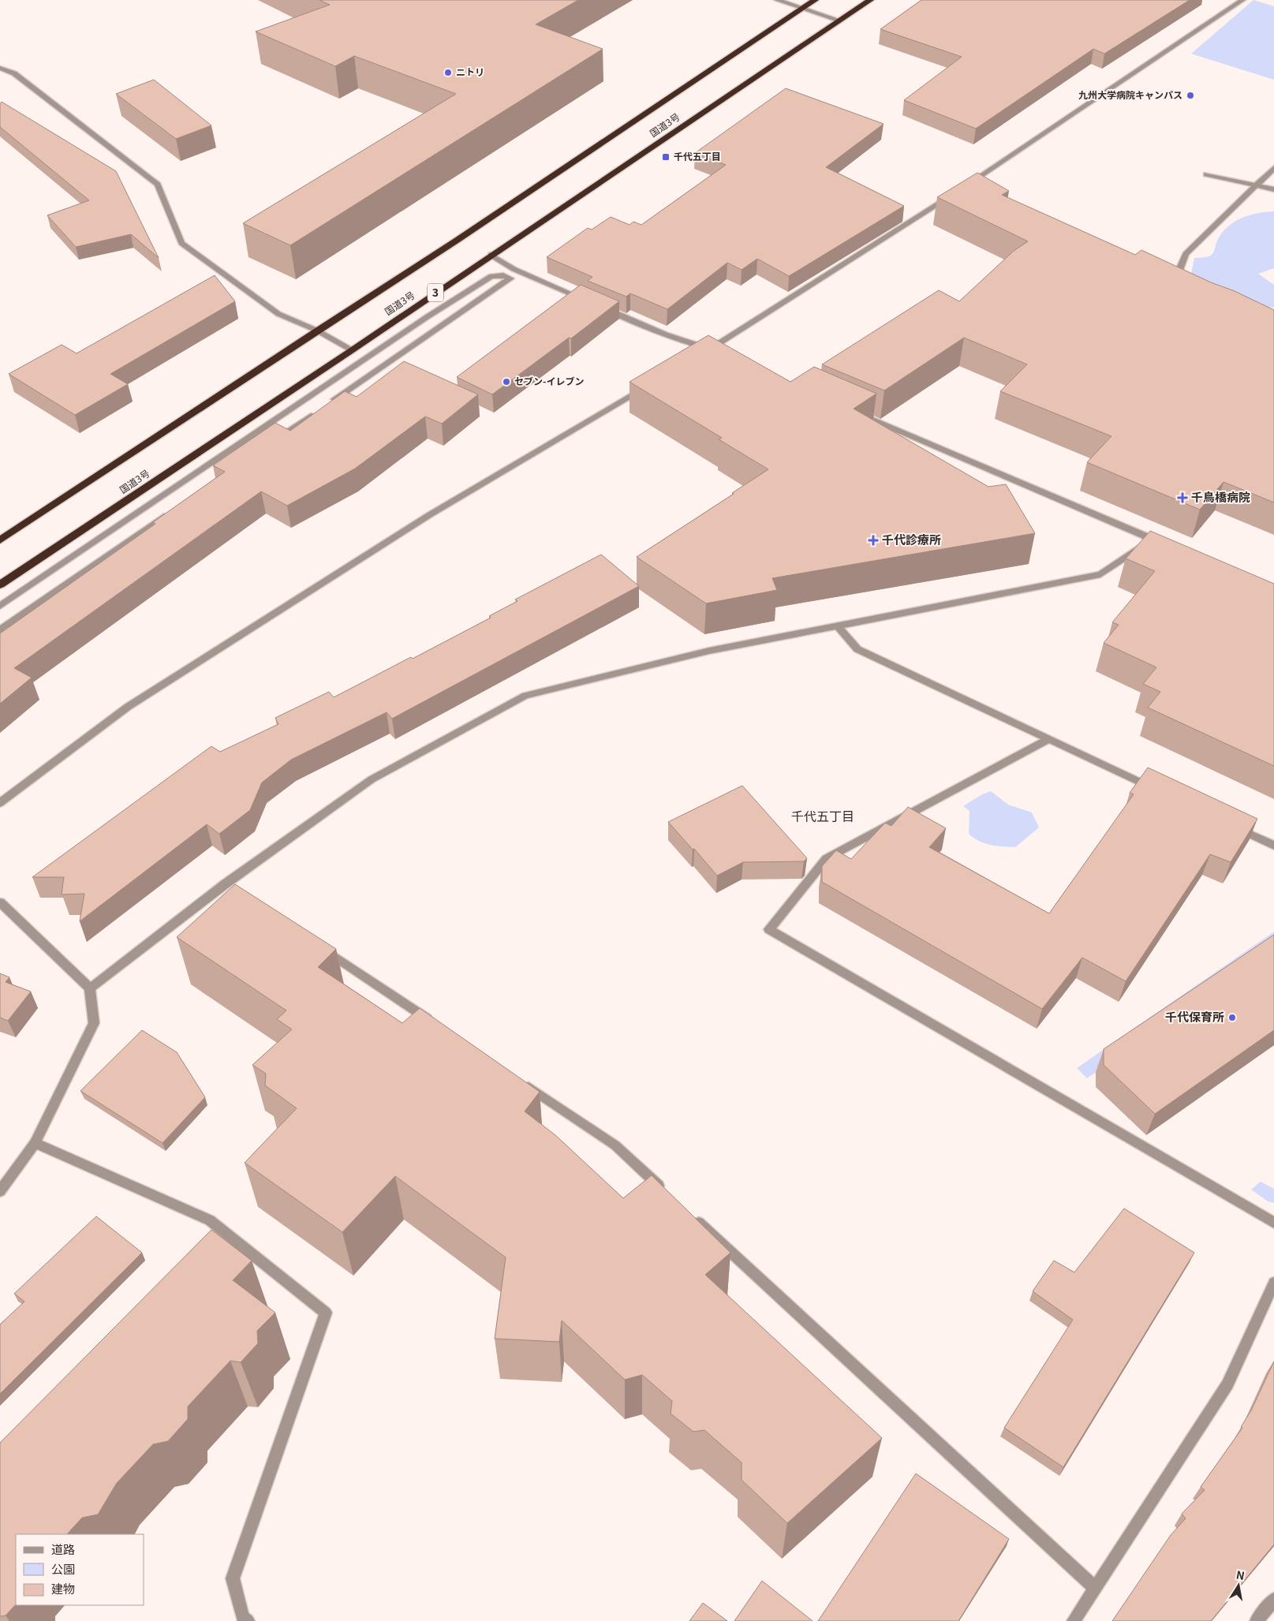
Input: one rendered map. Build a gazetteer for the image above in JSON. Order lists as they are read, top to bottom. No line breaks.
{"streets":{"highway":["国道3号","3"]},"districts":["千代五丁目"],"places":{"other":["ニトリ","九州大学病院キャンパス","セブン-イレブン","千代保育所"],"transit":["千代五丁目"],"health":["千鳥橋病院","千代診療所"]},"legend":["道路","公園","建物"],"north":"top"}
